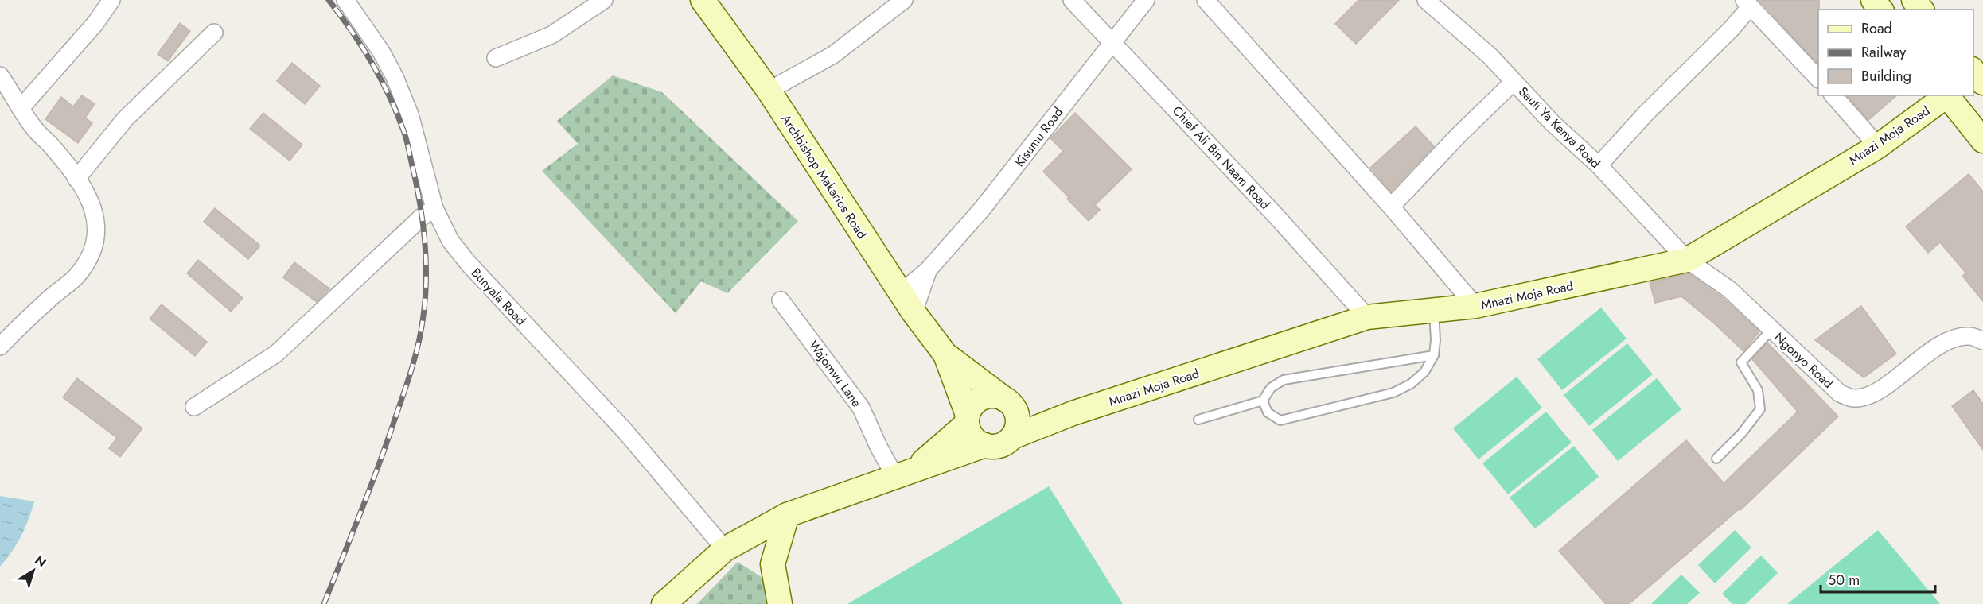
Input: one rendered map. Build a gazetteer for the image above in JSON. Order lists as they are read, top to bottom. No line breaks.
{"streets":{"main road":["Mnazi Moja Road","Archbishop Makarios Road"],"street":["Sauti Ya Kenya Road","Kisumu Road","Chief Ali Bin Naam Road","Bunyala Road","Ngonyo Road","Wajomvu Lane"]},"crossings":[["Sauti Ya Kenya Road","Mnazi Moja Road"],["Sauti Ya Kenya Road","Ngonyo Road"],["Mnazi Moja Road","Chief Ali Bin Naam Road"],["Mnazi Moja Road","Ngonyo Road"],["Kisumu Road","Chief Ali Bin Naam Road"],["Kisumu Road","Archbishop Makarios Road"]],"legend":["Road","Railway","Building"],"scale_bar":"50 m","north":"top right"}
